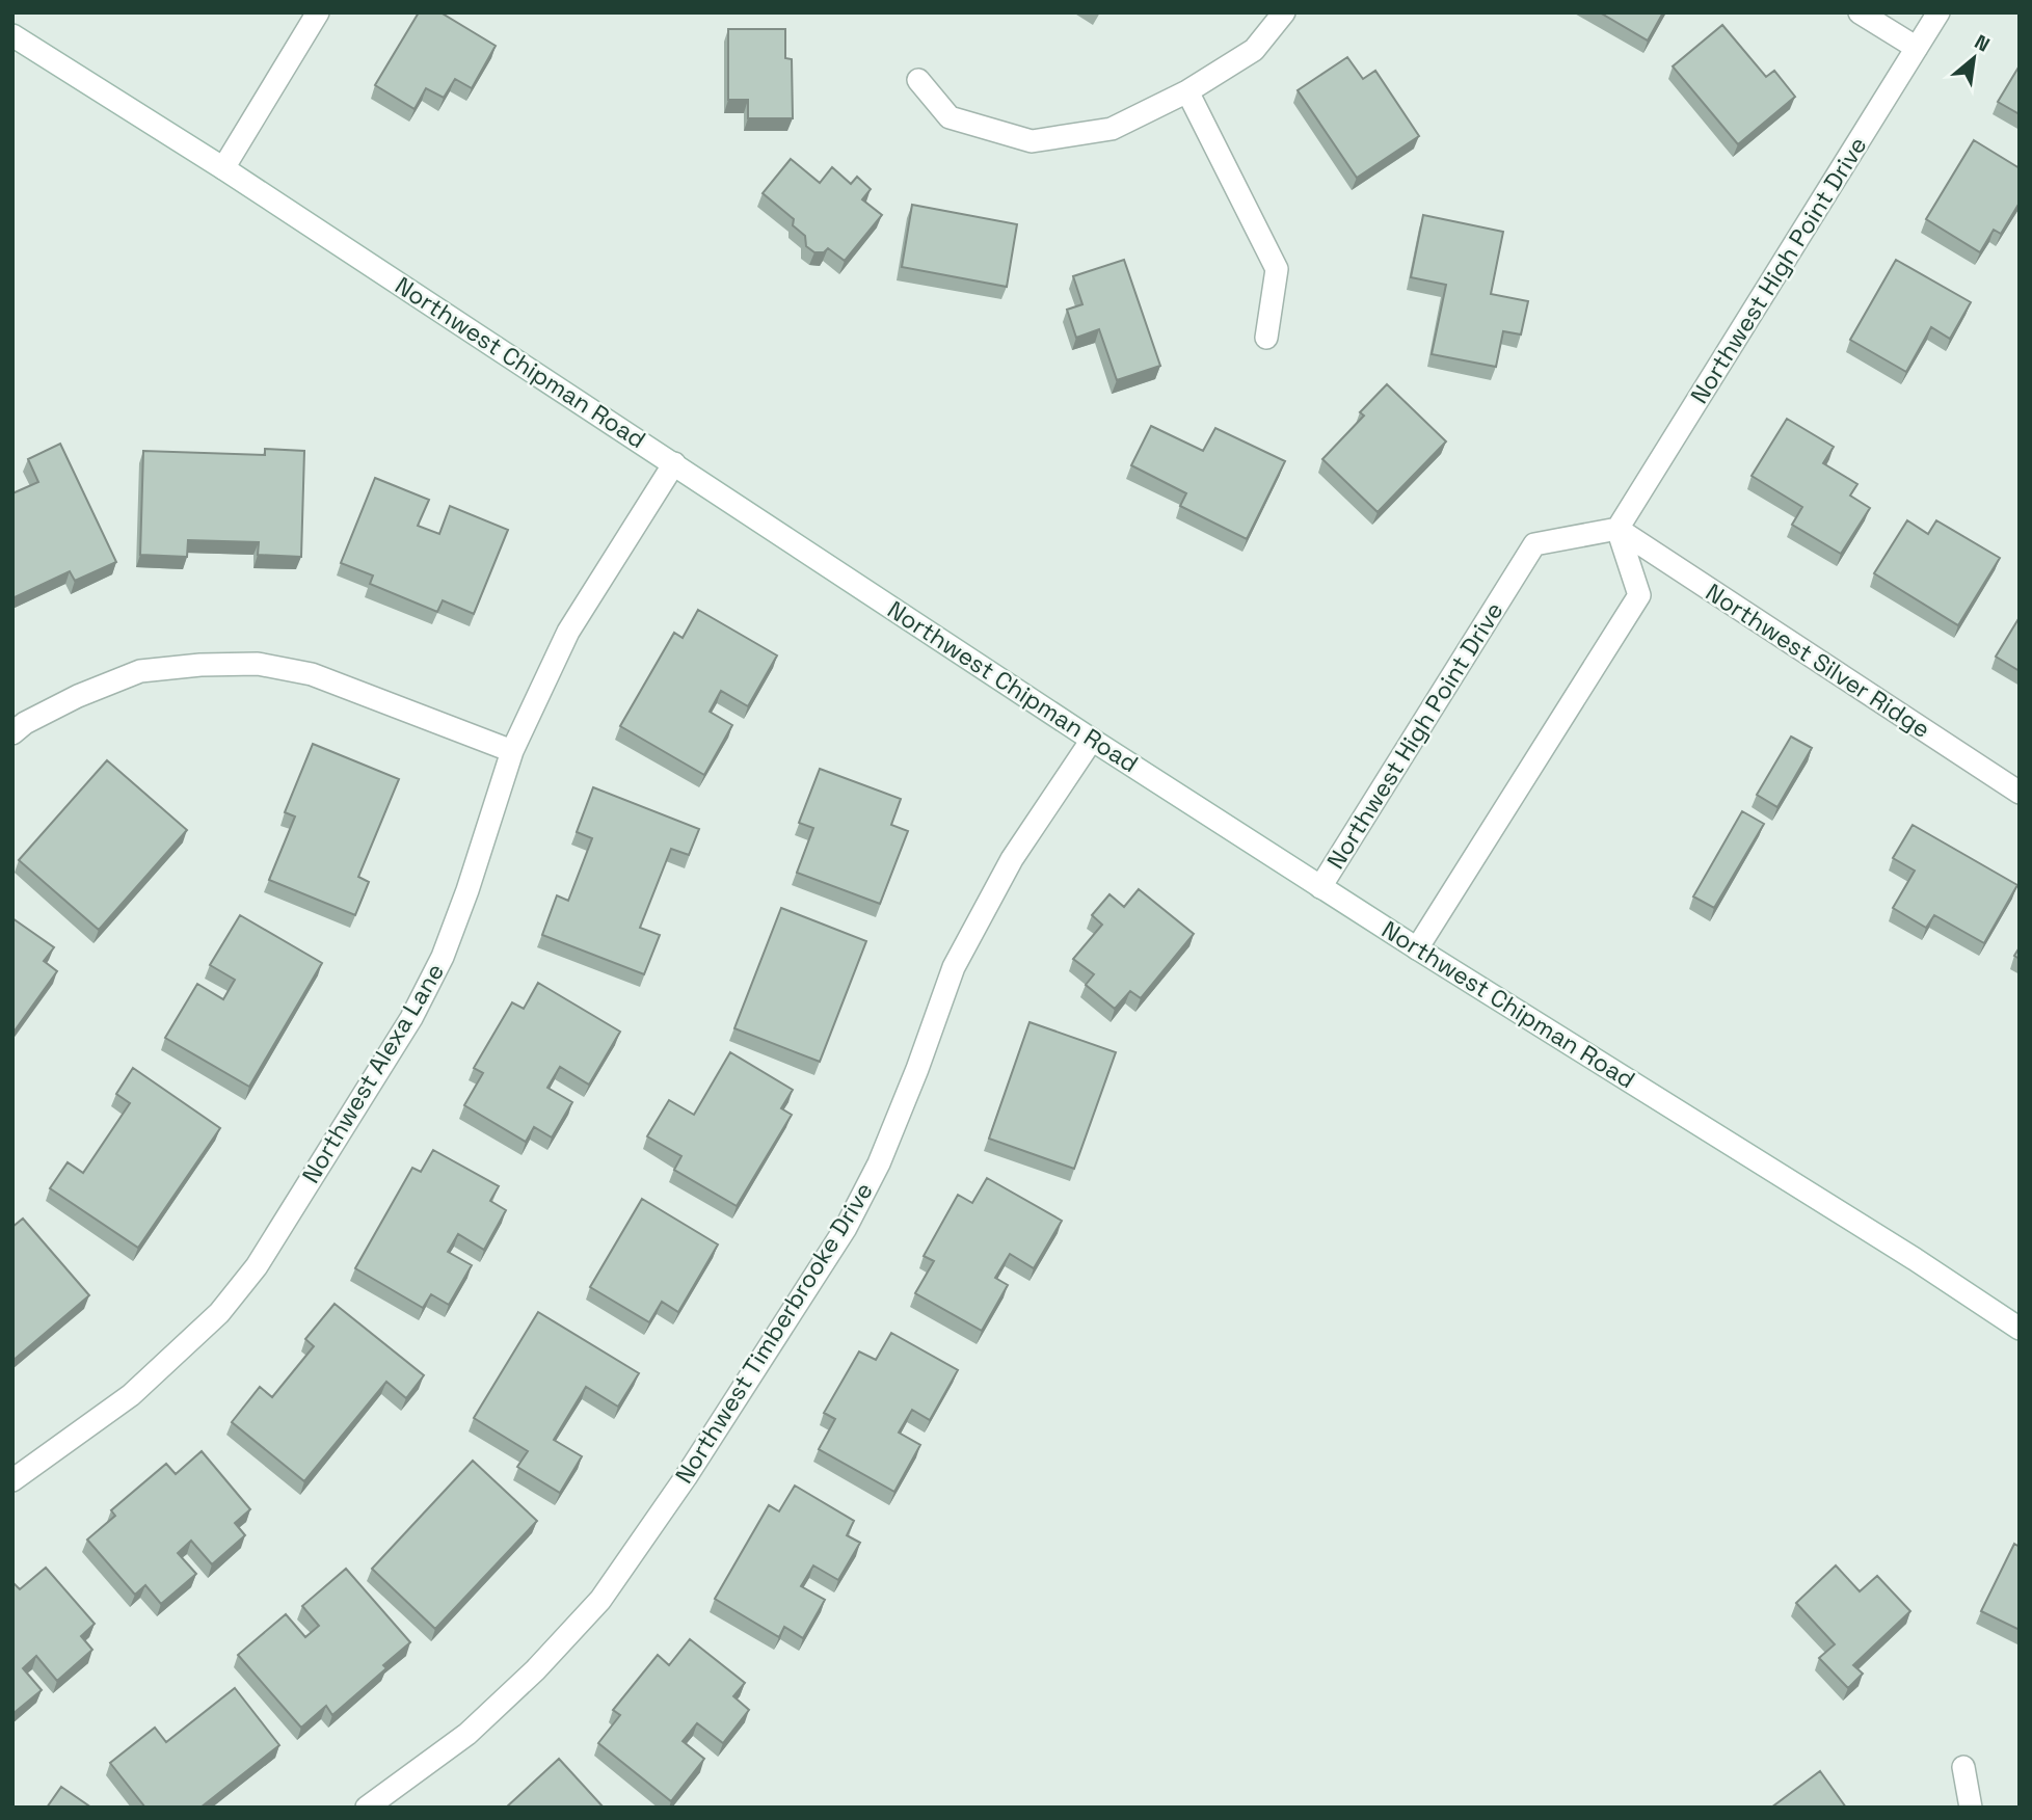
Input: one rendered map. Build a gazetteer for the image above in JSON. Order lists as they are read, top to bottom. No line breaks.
{"streets":{"street":["Northwest High Point Drive","Northwest Chipman Road","Northwest Silver Ridge","Northwest Alexa Lane","Northwest Timberbrooke Drive"]},"crossings":[["Northwest High Point Drive","Northwest Chipman Road"],["Northwest High Point Drive","Northwest Silver Ridge"],["Northwest Chipman Road","Northwest Alexa Lane"],["Northwest Chipman Road","Northwest Timberbrooke Drive"]],"north":"top right"}
